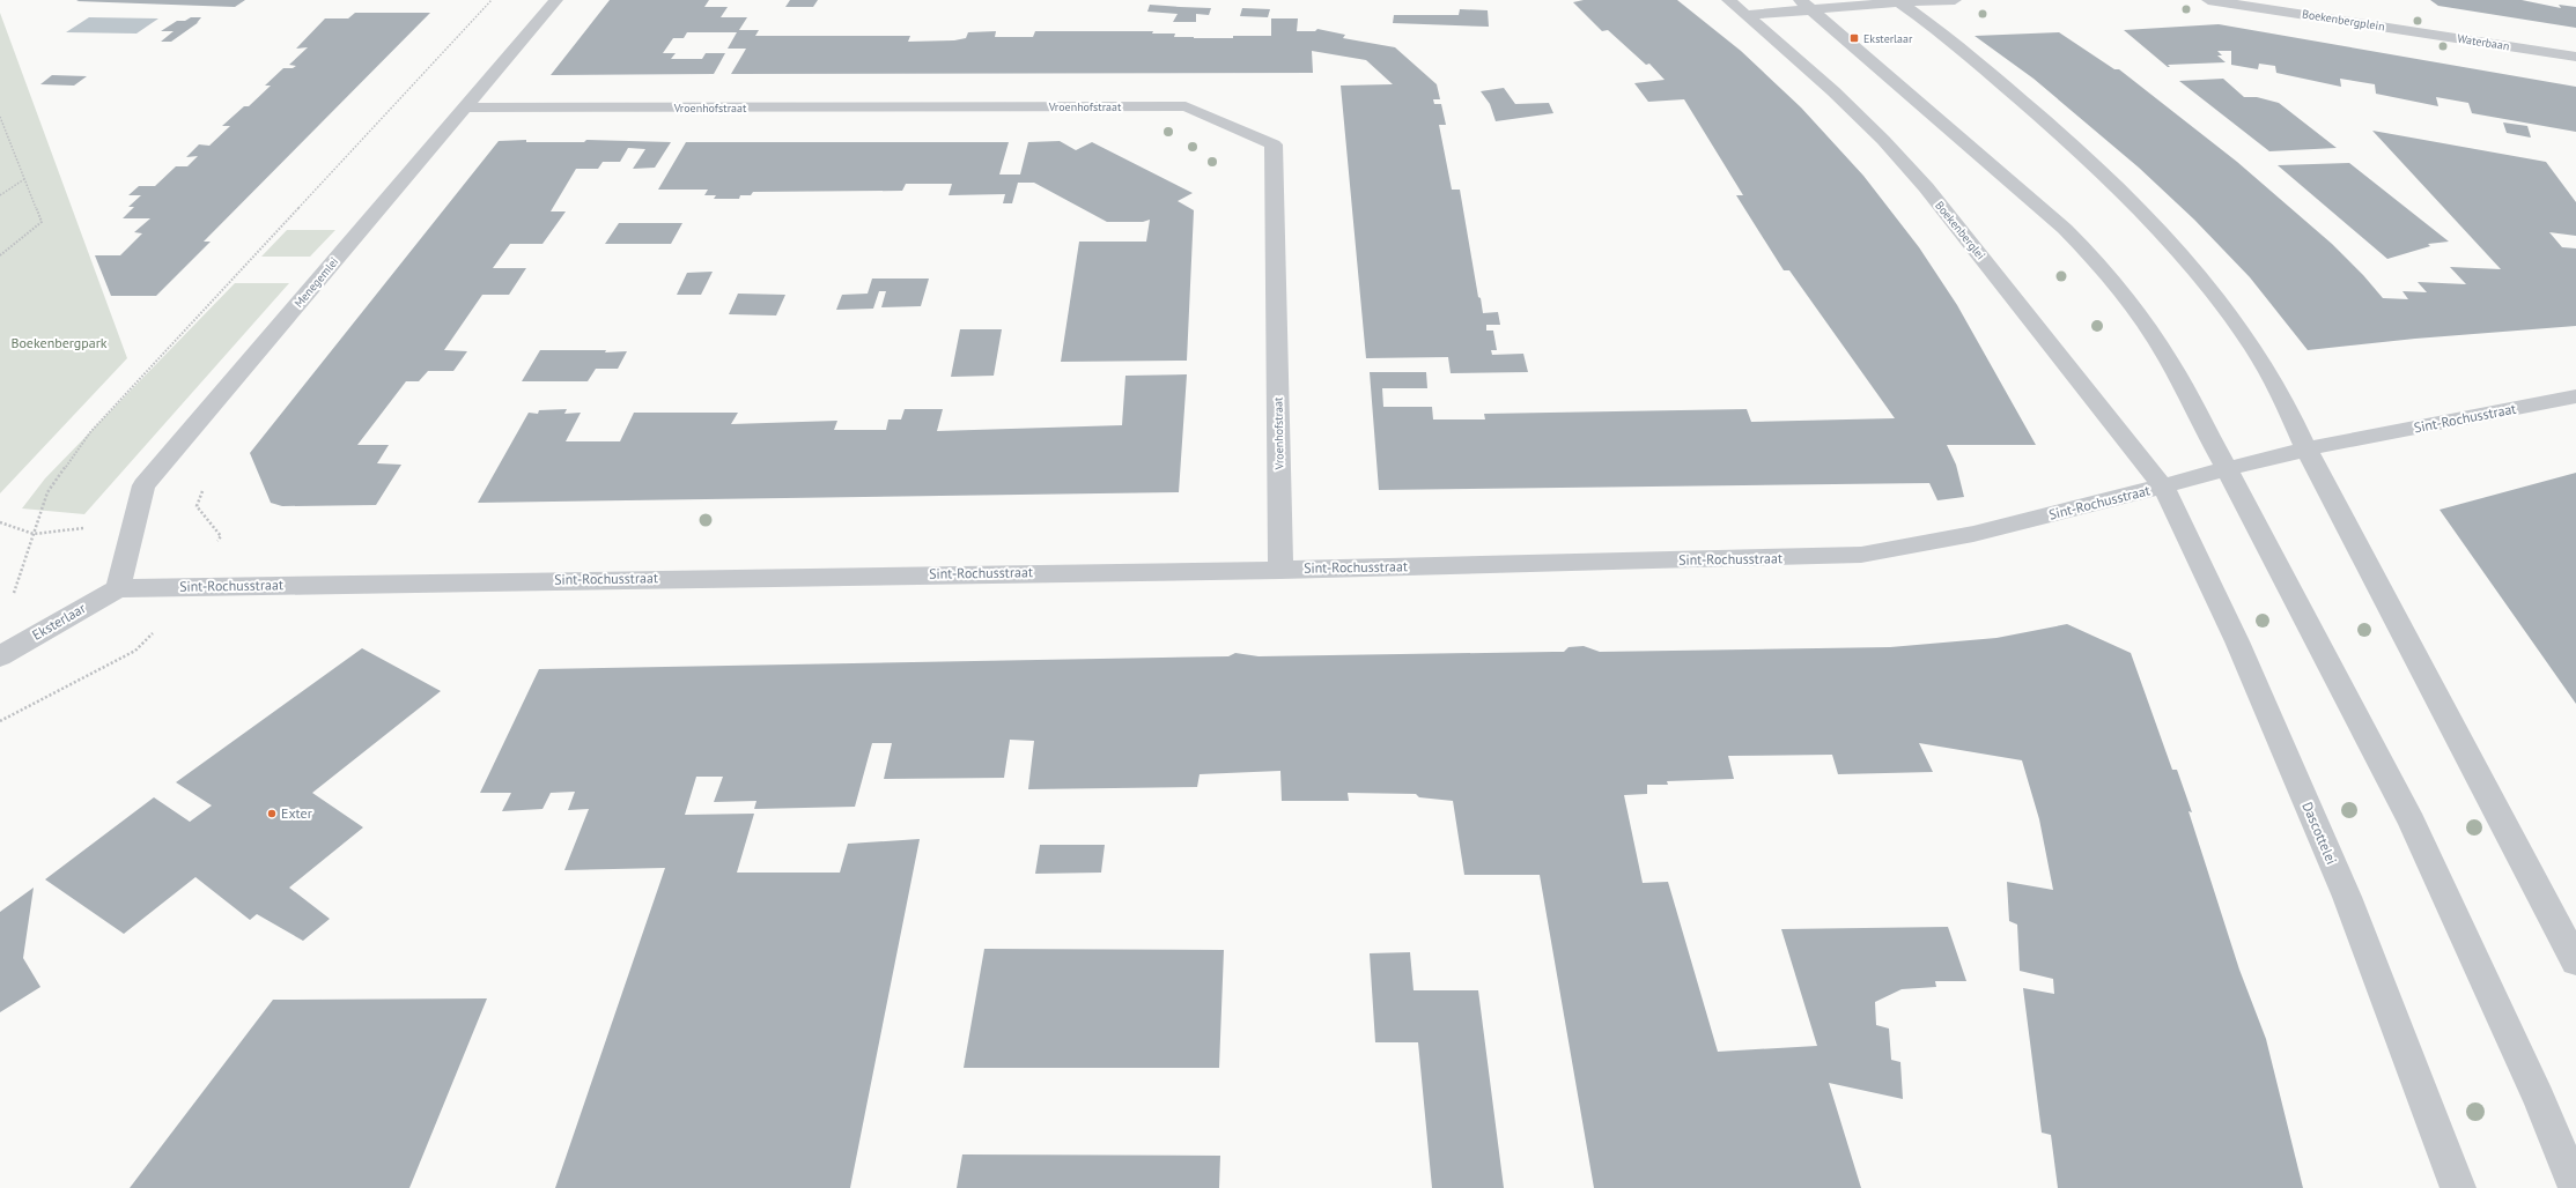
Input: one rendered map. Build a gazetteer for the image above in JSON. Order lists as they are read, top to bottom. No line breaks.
{"streets":{"street":["Boekenbergplein","Waterbaan","Vroenhofstraat","Boekenberglei","Menegemlei","Sint-Rochusstraat","Eksterlaar","Dascottelei"]},"crossings":[["Boekenbergplein","Waterbaan"],["Vroenhofstraat","Menegemlei"],["Vroenhofstraat","Sint-Rochusstraat"],["Boekenberglei","Sint-Rochusstraat"],["Boekenberglei","Dascottelei"],["Menegemlei","Sint-Rochusstraat"],["Menegemlei","Eksterlaar"],["Sint-Rochusstraat","Eksterlaar"],["Sint-Rochusstraat","Dascottelei"]],"parks":["Boekenbergpark"],"places":{"transit":["Eksterlaar"],"other":["Exter"]}}
